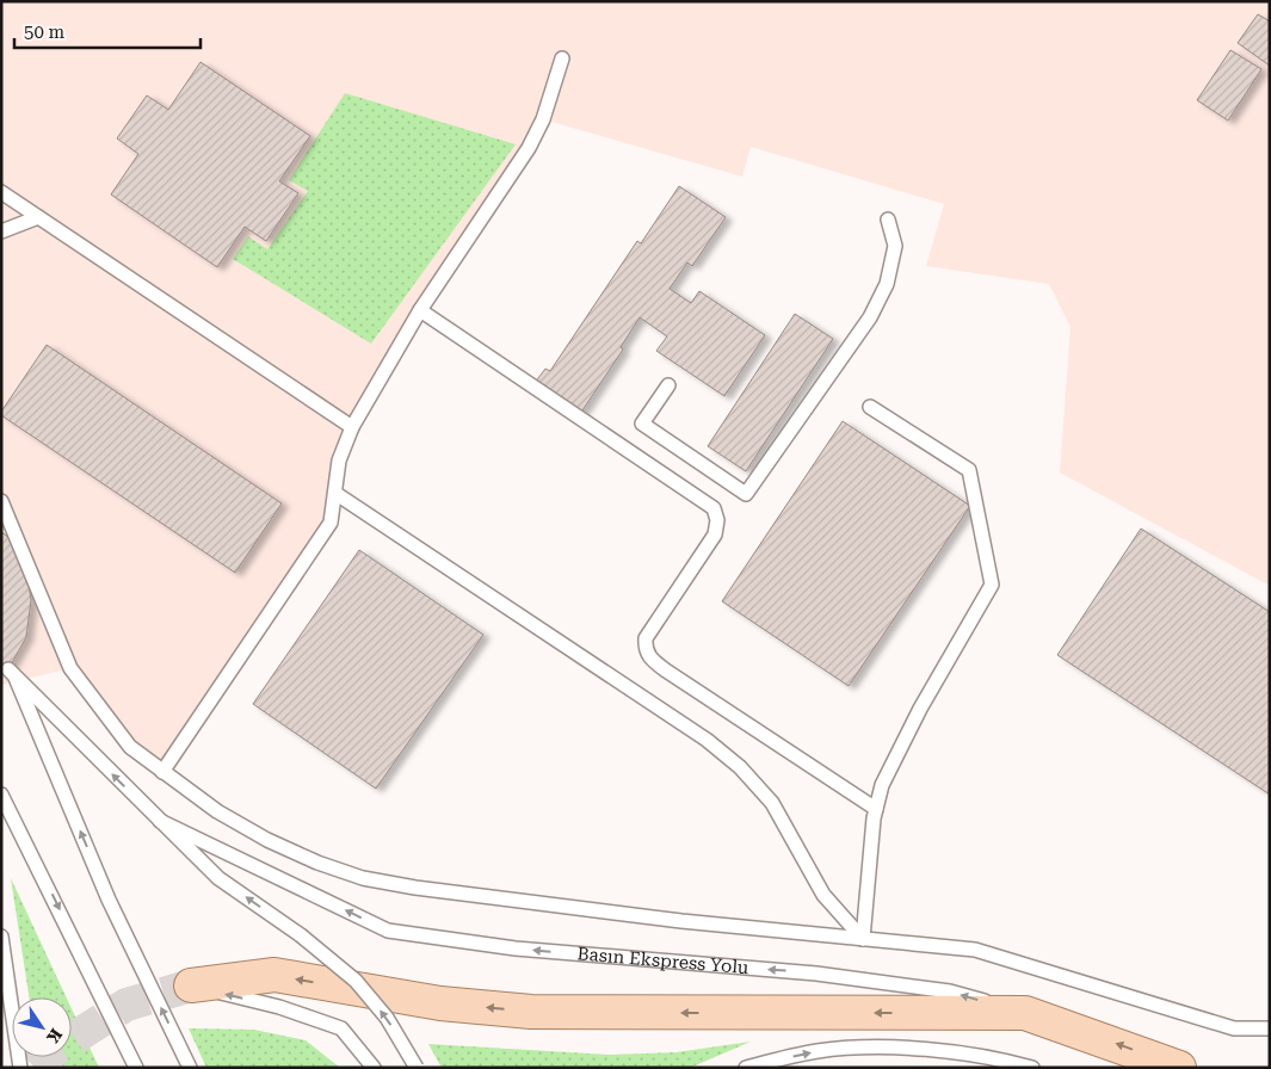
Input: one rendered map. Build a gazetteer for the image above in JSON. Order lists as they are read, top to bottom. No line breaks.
{"streets":{"main road":["Basın Ekspress Yolu"]},"scale_bar":"50 m","north":"bottom right"}
